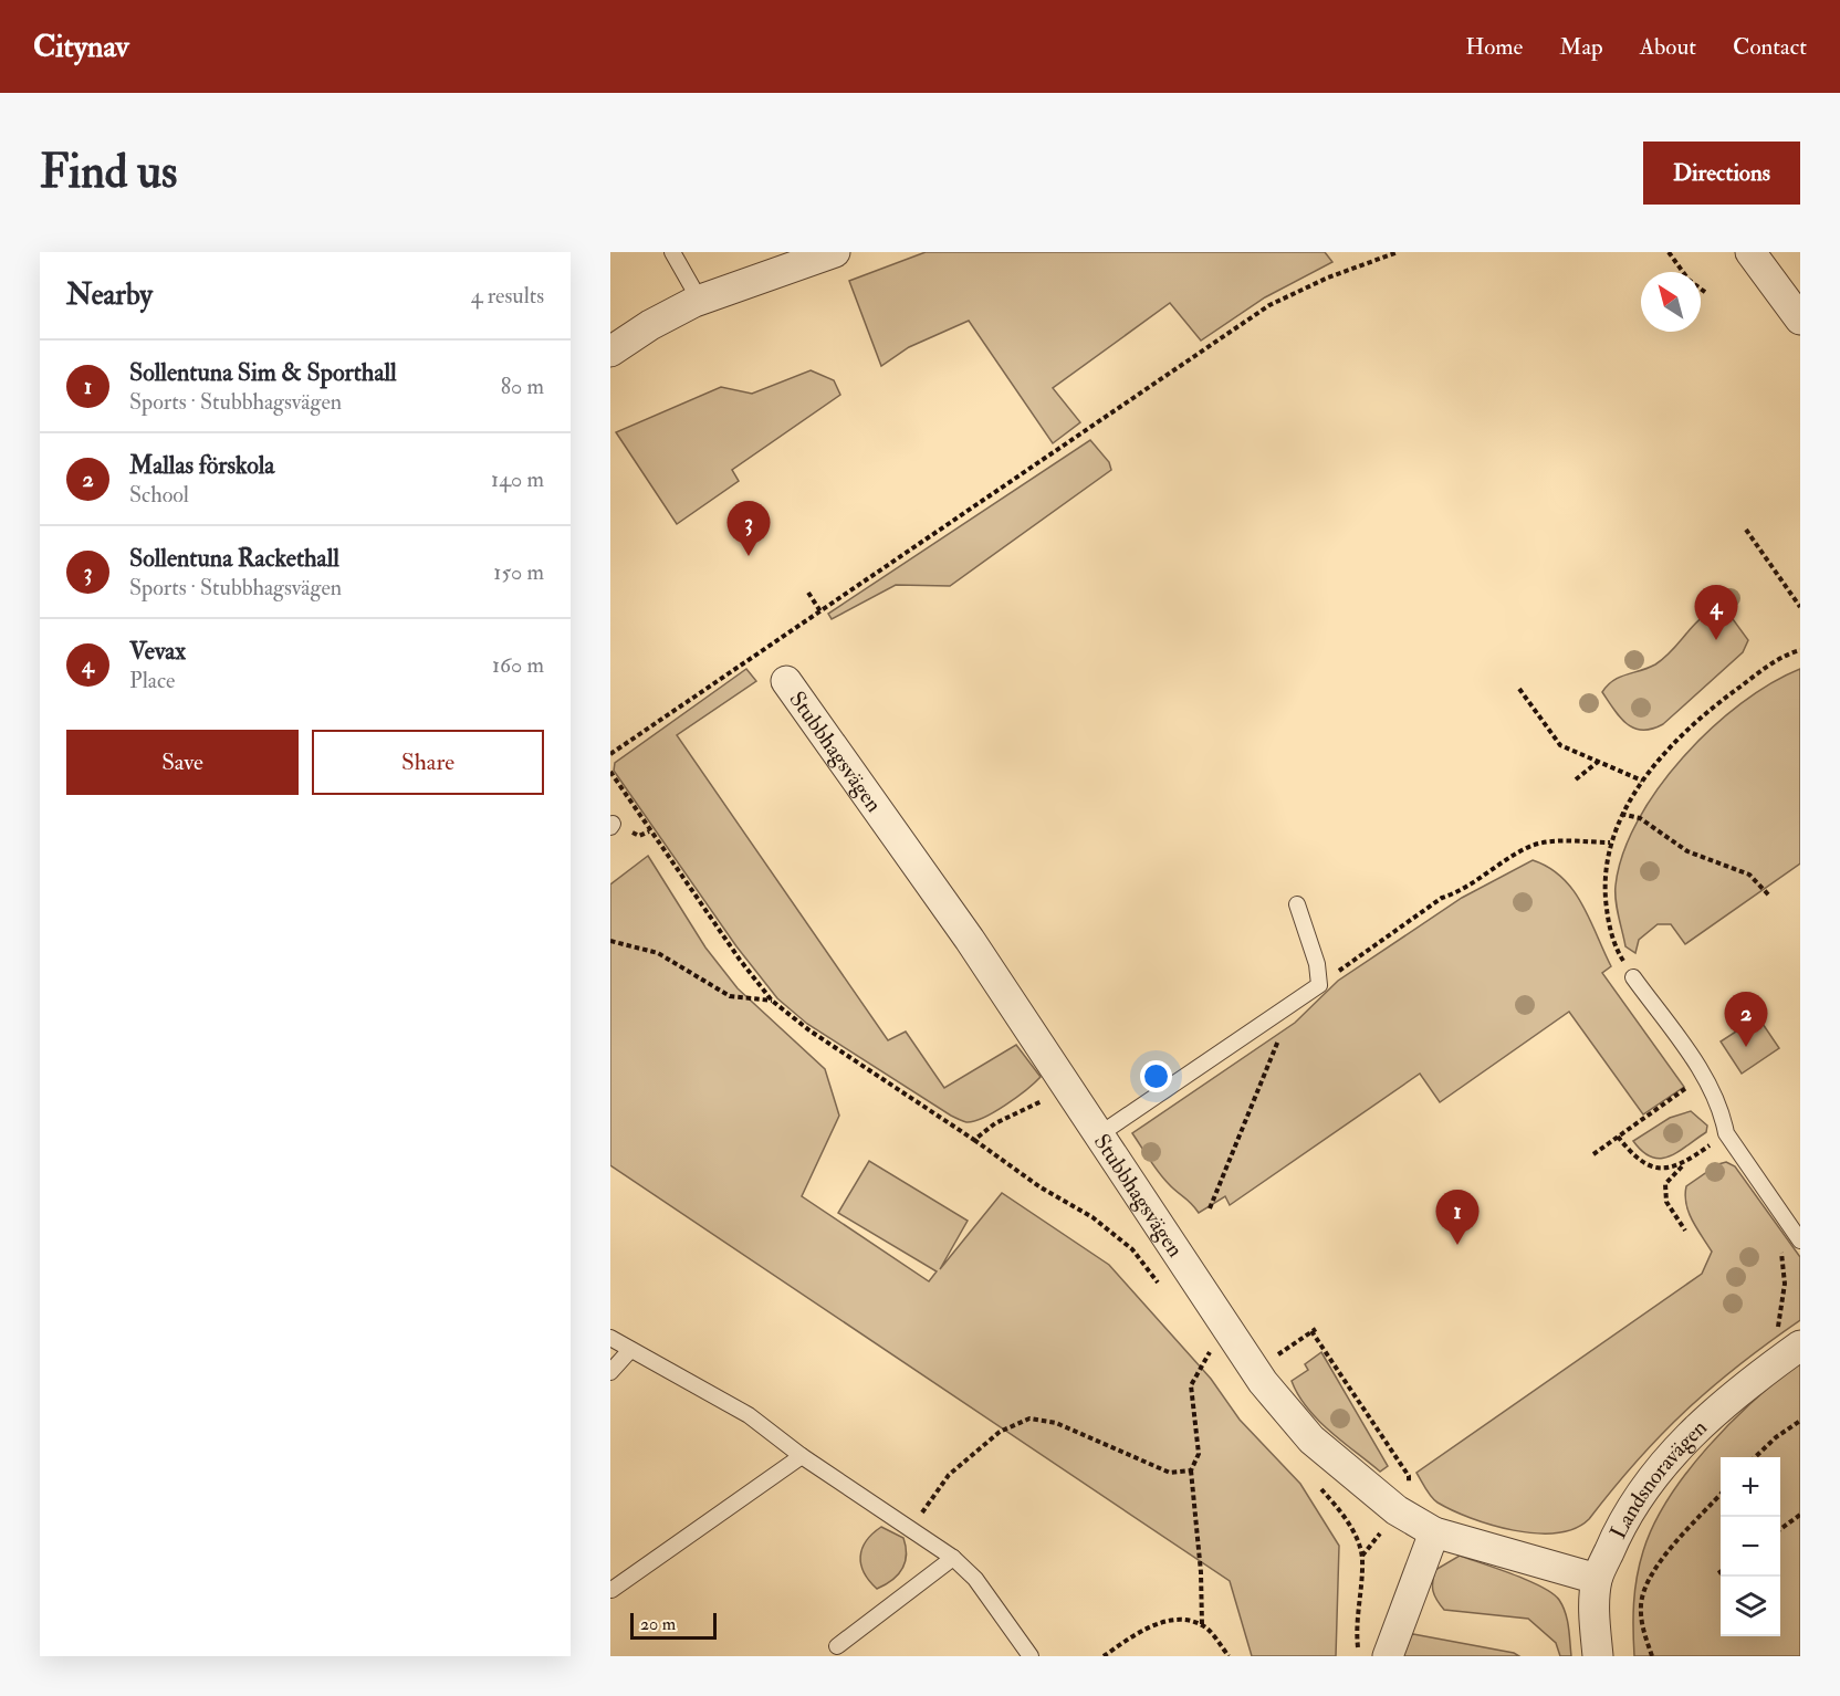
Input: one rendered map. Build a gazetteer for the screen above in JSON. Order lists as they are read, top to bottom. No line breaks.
{"streets":{"street":["Stubbhagsvägen","Landsnoravägen"]},"crossings":[["Stubbhagsvägen","Landsnoravägen"]],"scale_bar":"20 m","north":"top left","page":{"header":"Citynav","nav":["Home","Map","About","Contact"],"buttons":["Directions",["Save","Share"]],"title":"Find us","heading":["Nearby","4 results"],"list":[{"mark":"1","name":"Sollentuna Sim & Sporthall","note":"Sports · Stubbhagsvägen","value":"80 m"},{"mark":"2","name":"Mallas förskola","note":"School","value":"140 m"},{"mark":"3","name":"Sollentuna Rackethall","note":"Sports · Stubbhagsvägen","value":"150 m"},{"mark":"4","name":"Vevax","note":"Place","value":"160 m"}],"pins":["3","4","2","1"],"map_buttons":["+","−"],"scale":"20 m"}}
